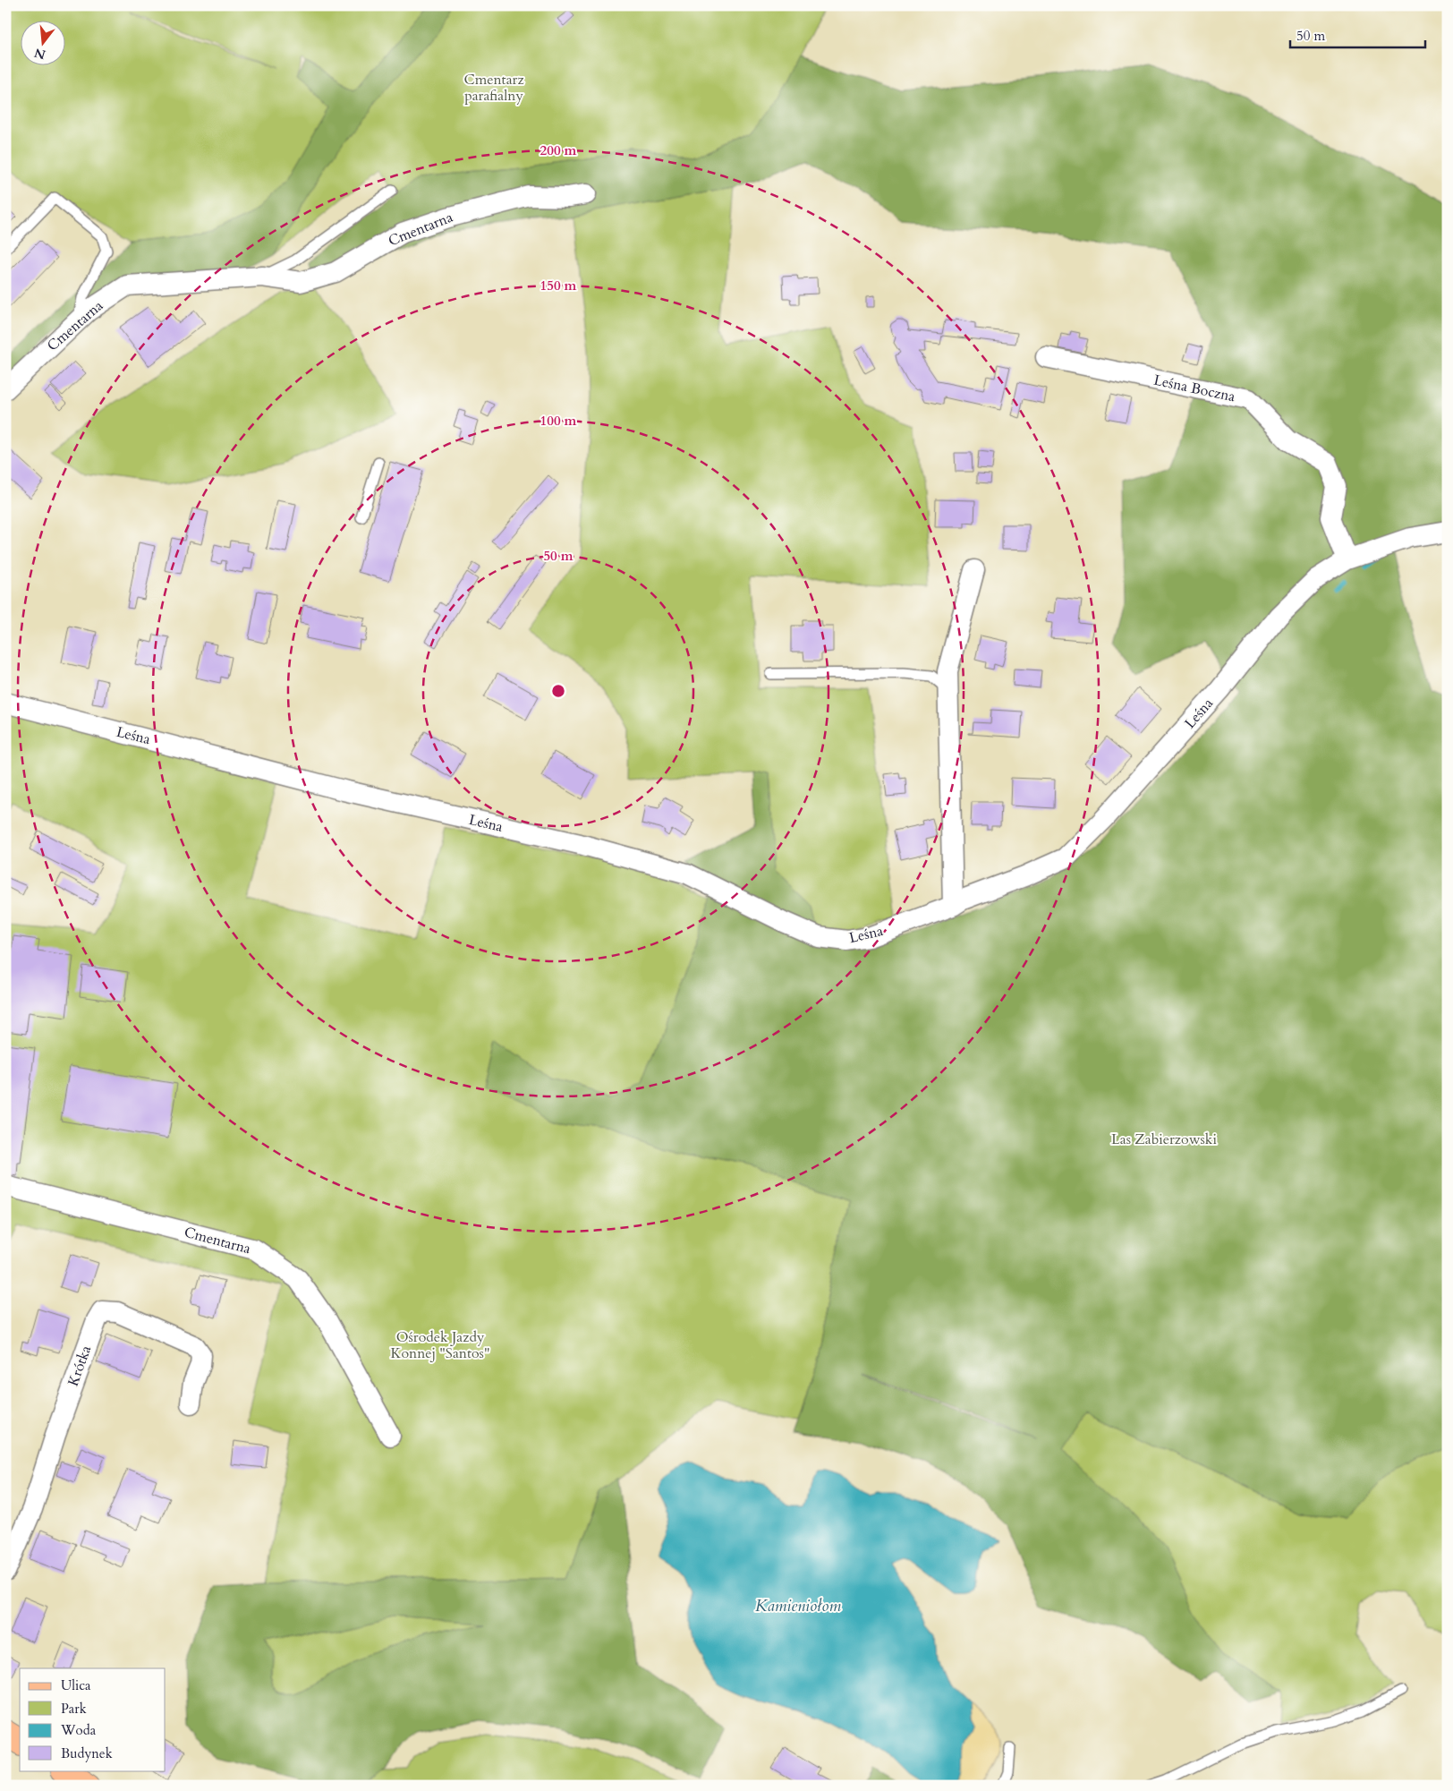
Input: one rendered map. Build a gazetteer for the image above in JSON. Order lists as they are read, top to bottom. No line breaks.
{"streets":{"street":["Cmentarna","Leśna Boczna","Leśna","Krótka"]},"crossings":[["Leśna Boczna","Leśna"]],"water":["Kamieniołom"],"parks":["Cmentarz parafialny","Las Zabierzowski","Ośrodek Jazdy Konnej \"Santos\""],"legend":["Ulica","Park","Woda","Budynek"],"scale_bar":"50 m","north":"bottom","rings":["200 m","150 m","100 m","50 m"]}
